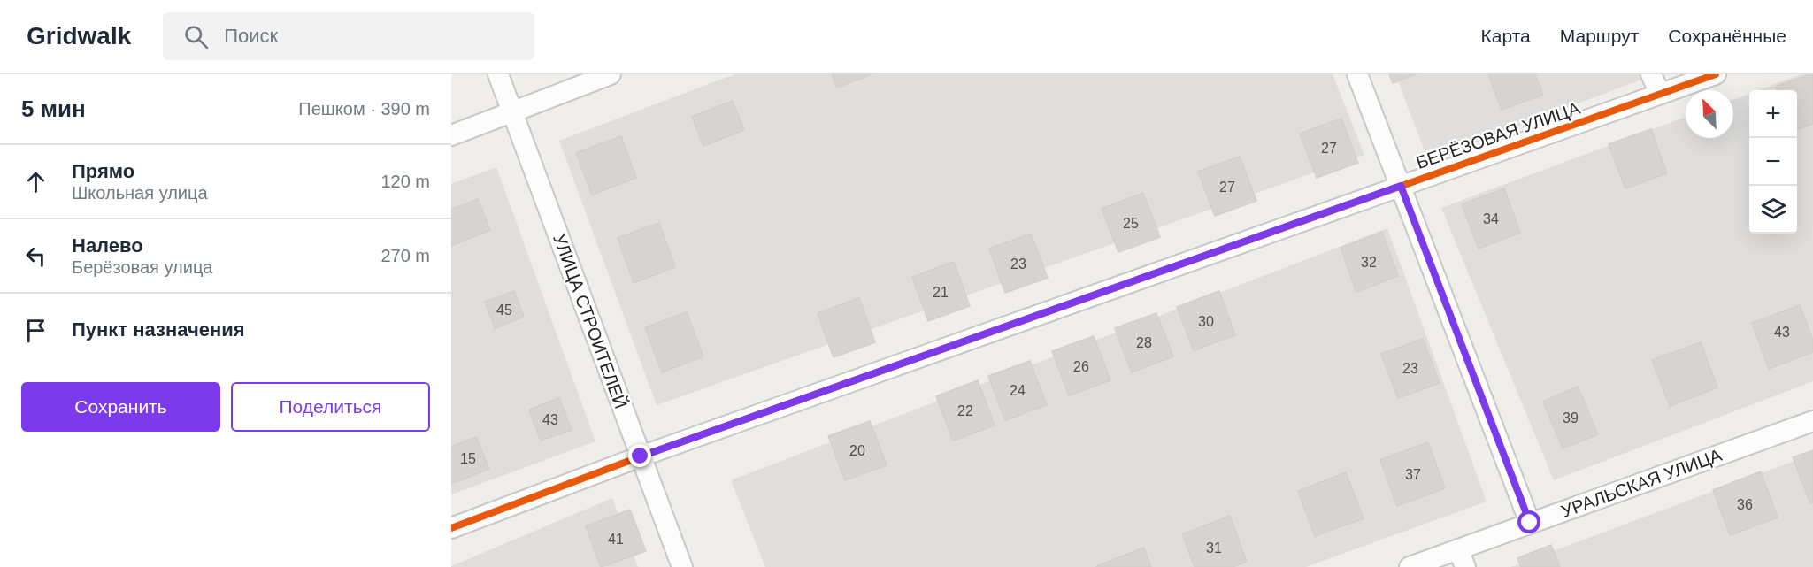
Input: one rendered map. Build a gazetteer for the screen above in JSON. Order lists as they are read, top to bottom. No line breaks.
{"streets":{"street":["БЕРЁЗОВАЯ УЛИЦА","УЛИЦА СТРОИТЕЛЕЙ","УРАЛЬСКАЯ УЛИЦА"]},"crossings":[["БЕРЁЗОВАЯ УЛИЦА","УЛИЦА СТРОИТЕЛЕЙ"]],"house_numbers":["27","27","34","25","32","23","21","45","30","43","28","26","23","24","22","39","43","20","15","37","36","41","31"],"north":"top left","page":{"header":"Gridwalk","search":"Поиск","nav":["Карта","Маршрут","Сохранённые"],"heading":["5 мин","Пешком · 390 m"],"map_buttons":["+","−"],"list":[["Прямо","Школьная улица","120 m"],["Налево","Берёзовая улица","270 m"],"Пункт назначения"],"buttons":["Сохранить","Поделиться"]}}
